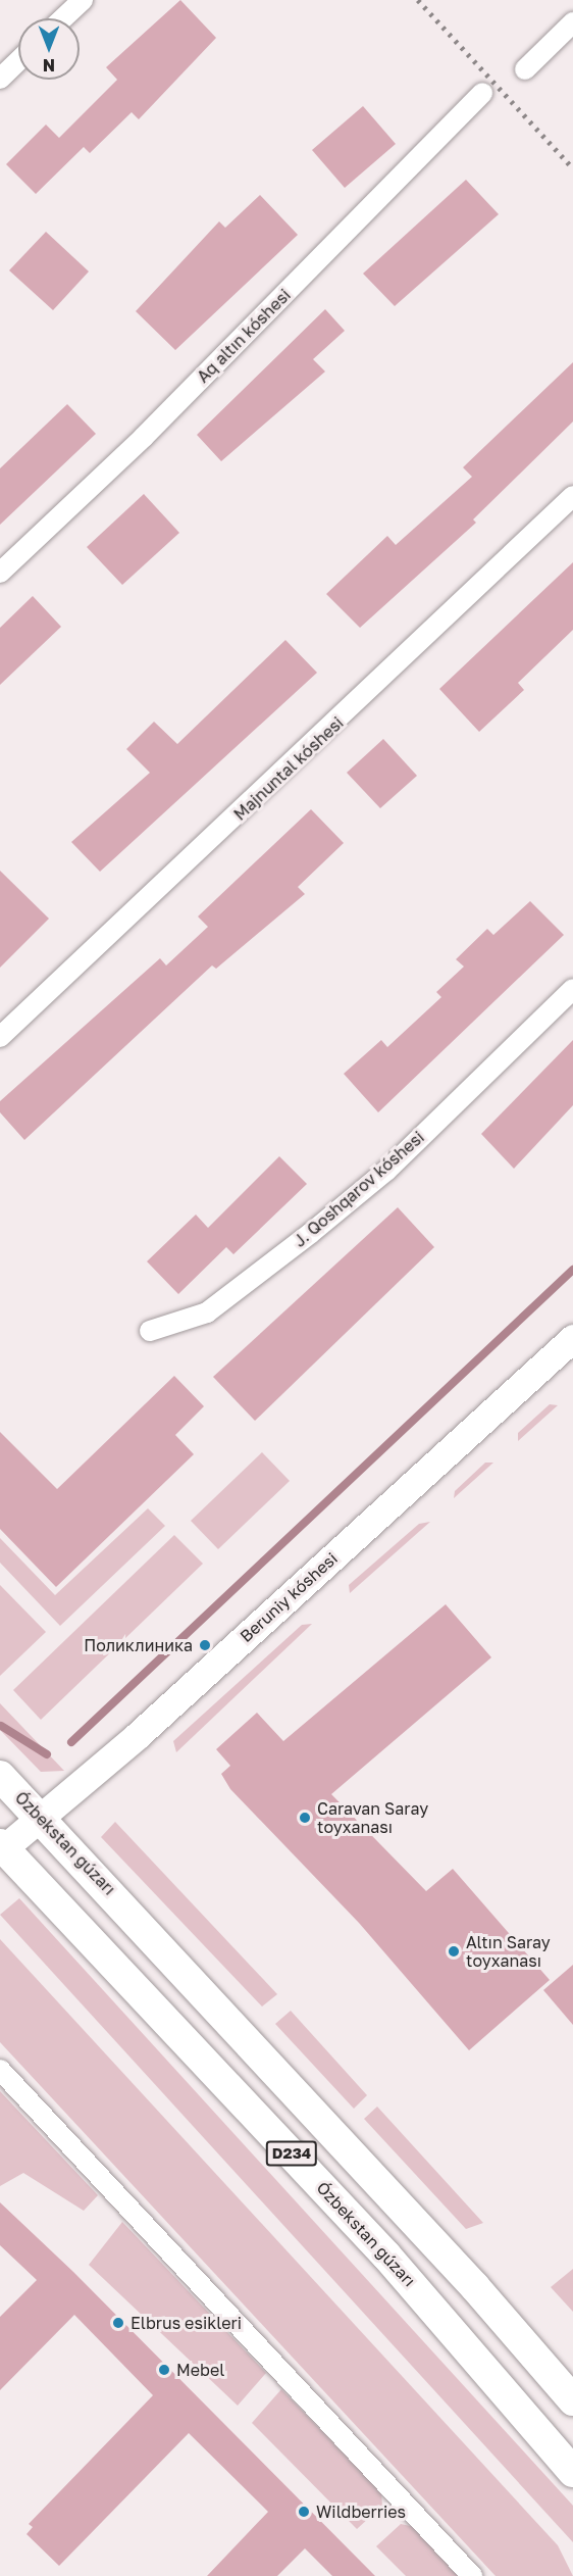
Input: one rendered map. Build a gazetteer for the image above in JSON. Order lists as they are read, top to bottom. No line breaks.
{"streets":{"main road":["Ózbekstan gúzarı","D234"],"street":["Aq altın kóshesi","Majnuntal kóshesi","J. Qoshqarov kóshesi","Beruniy kóshesi"]},"crossings":[["Beruniy kóshesi","Ózbekstan gúzarı"]],"places":["Поликлиника","Caravan Saray toyxanası","Altın Saray toyxanası","Elbrus esikleri","Mebel","Wildberries"],"north":"bottom"}
